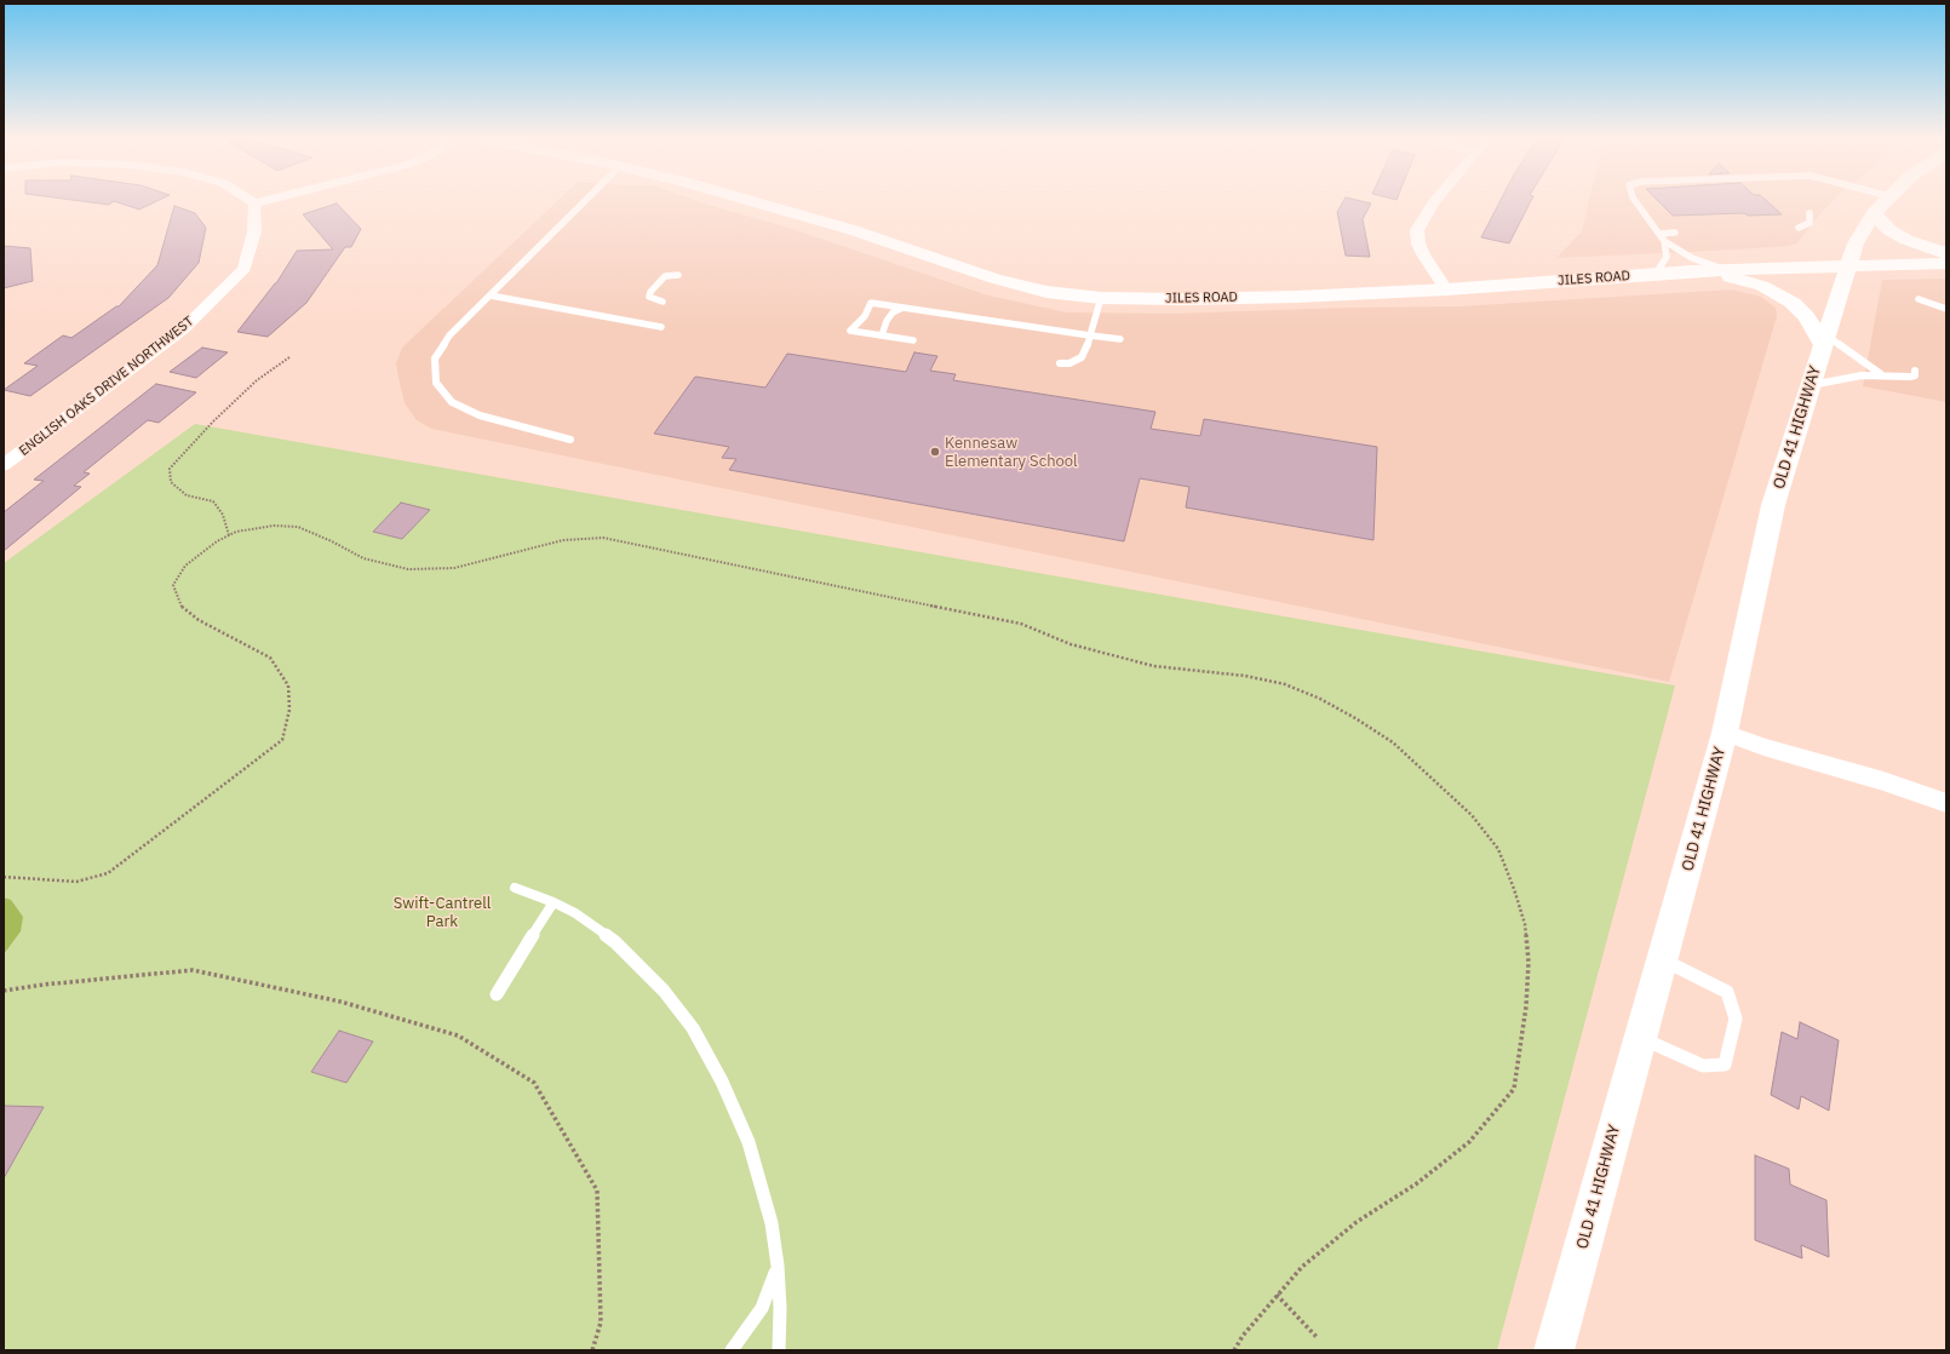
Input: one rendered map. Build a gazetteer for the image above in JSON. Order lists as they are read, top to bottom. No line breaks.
{"streets":{"main road":["JILES ROAD","OLD 41 HIGHWAY"],"street":["ENGLISH OAKS DRIVE NORTHWEST"]},"crossings":[["JILES ROAD","OLD 41 HIGHWAY"]],"parks":["Swift-Cantrell Park"],"places":["Kennesaw Elementary School"]}
